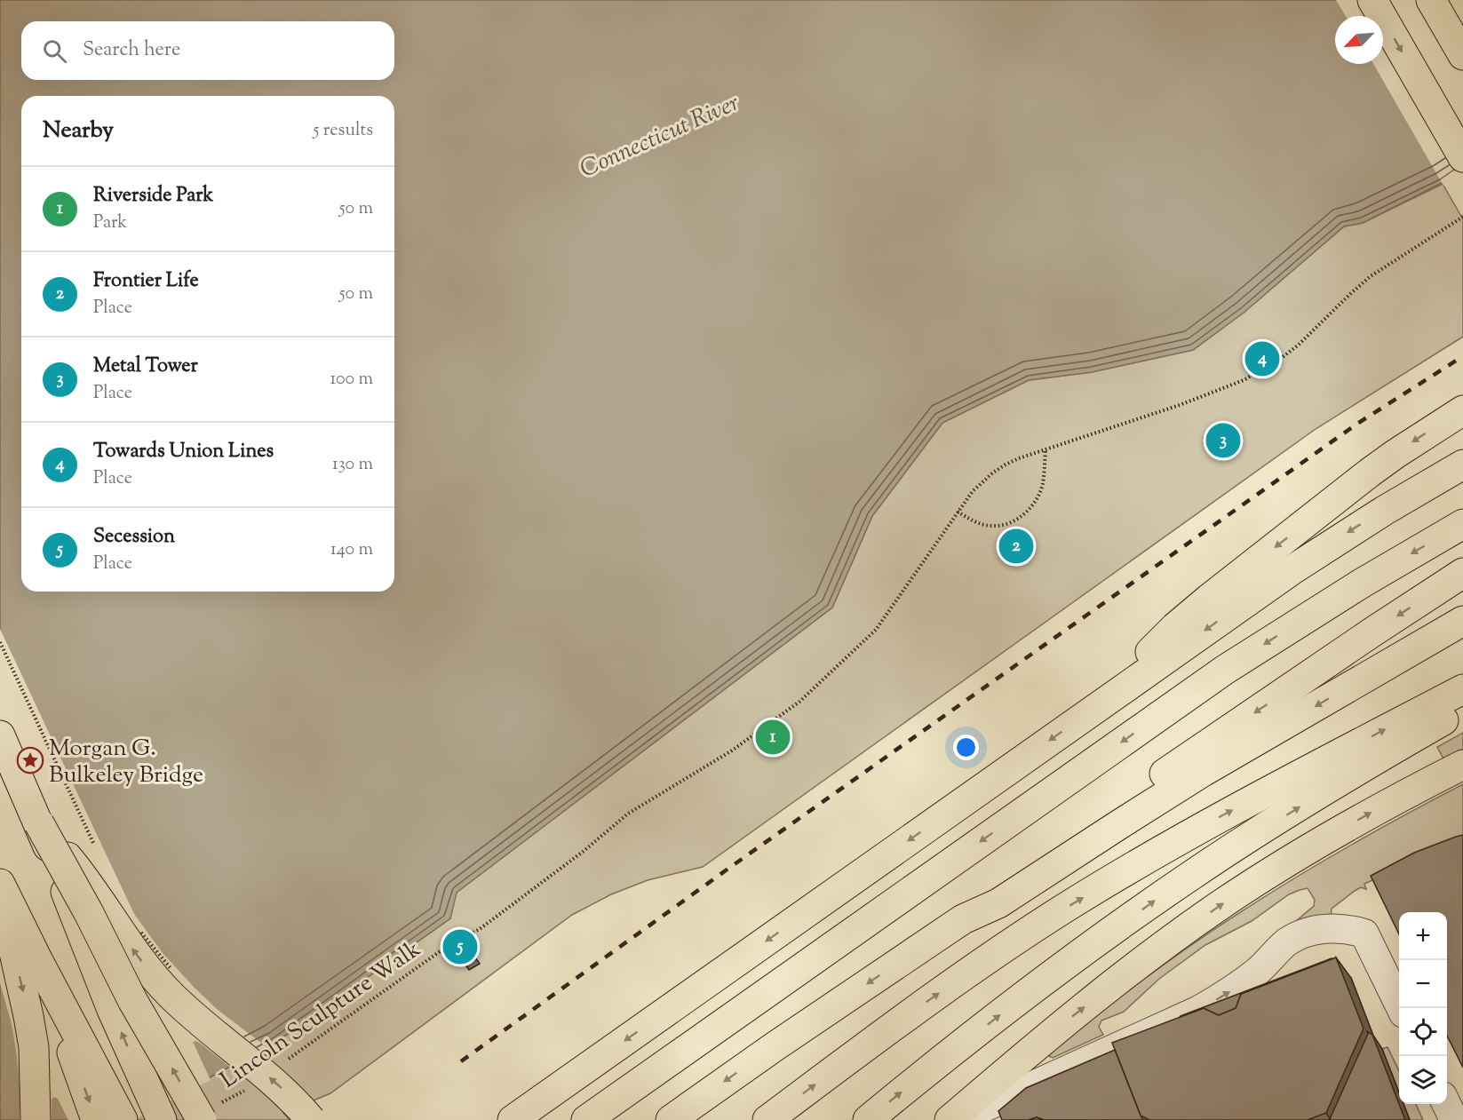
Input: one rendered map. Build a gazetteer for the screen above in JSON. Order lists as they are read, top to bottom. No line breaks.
{"streets":{"path":["Lincoln Sculpture Walk"]},"water":["Connecticut River"],"places":{"place":["Morgan G. Bulkeley Bridge"]},"north":"bottom left","page":{"search":"Search here","heading":["Nearby","5 results"],"list":[{"mark":"1","name":"Riverside Park","note":"Park","value":"50 m"},{"mark":"2","name":"Frontier Life","note":"Place","value":"50 m"},{"mark":"3","name":"Metal Tower","note":"Place","value":"100 m"},{"mark":"4","name":"Towards Union Lines","note":"Place","value":"130 m"},{"mark":"5","name":"Secession","note":"Place","value":"140 m"}],"pins":["4","3","2","1","5"],"map_buttons":["+","−"]}}
